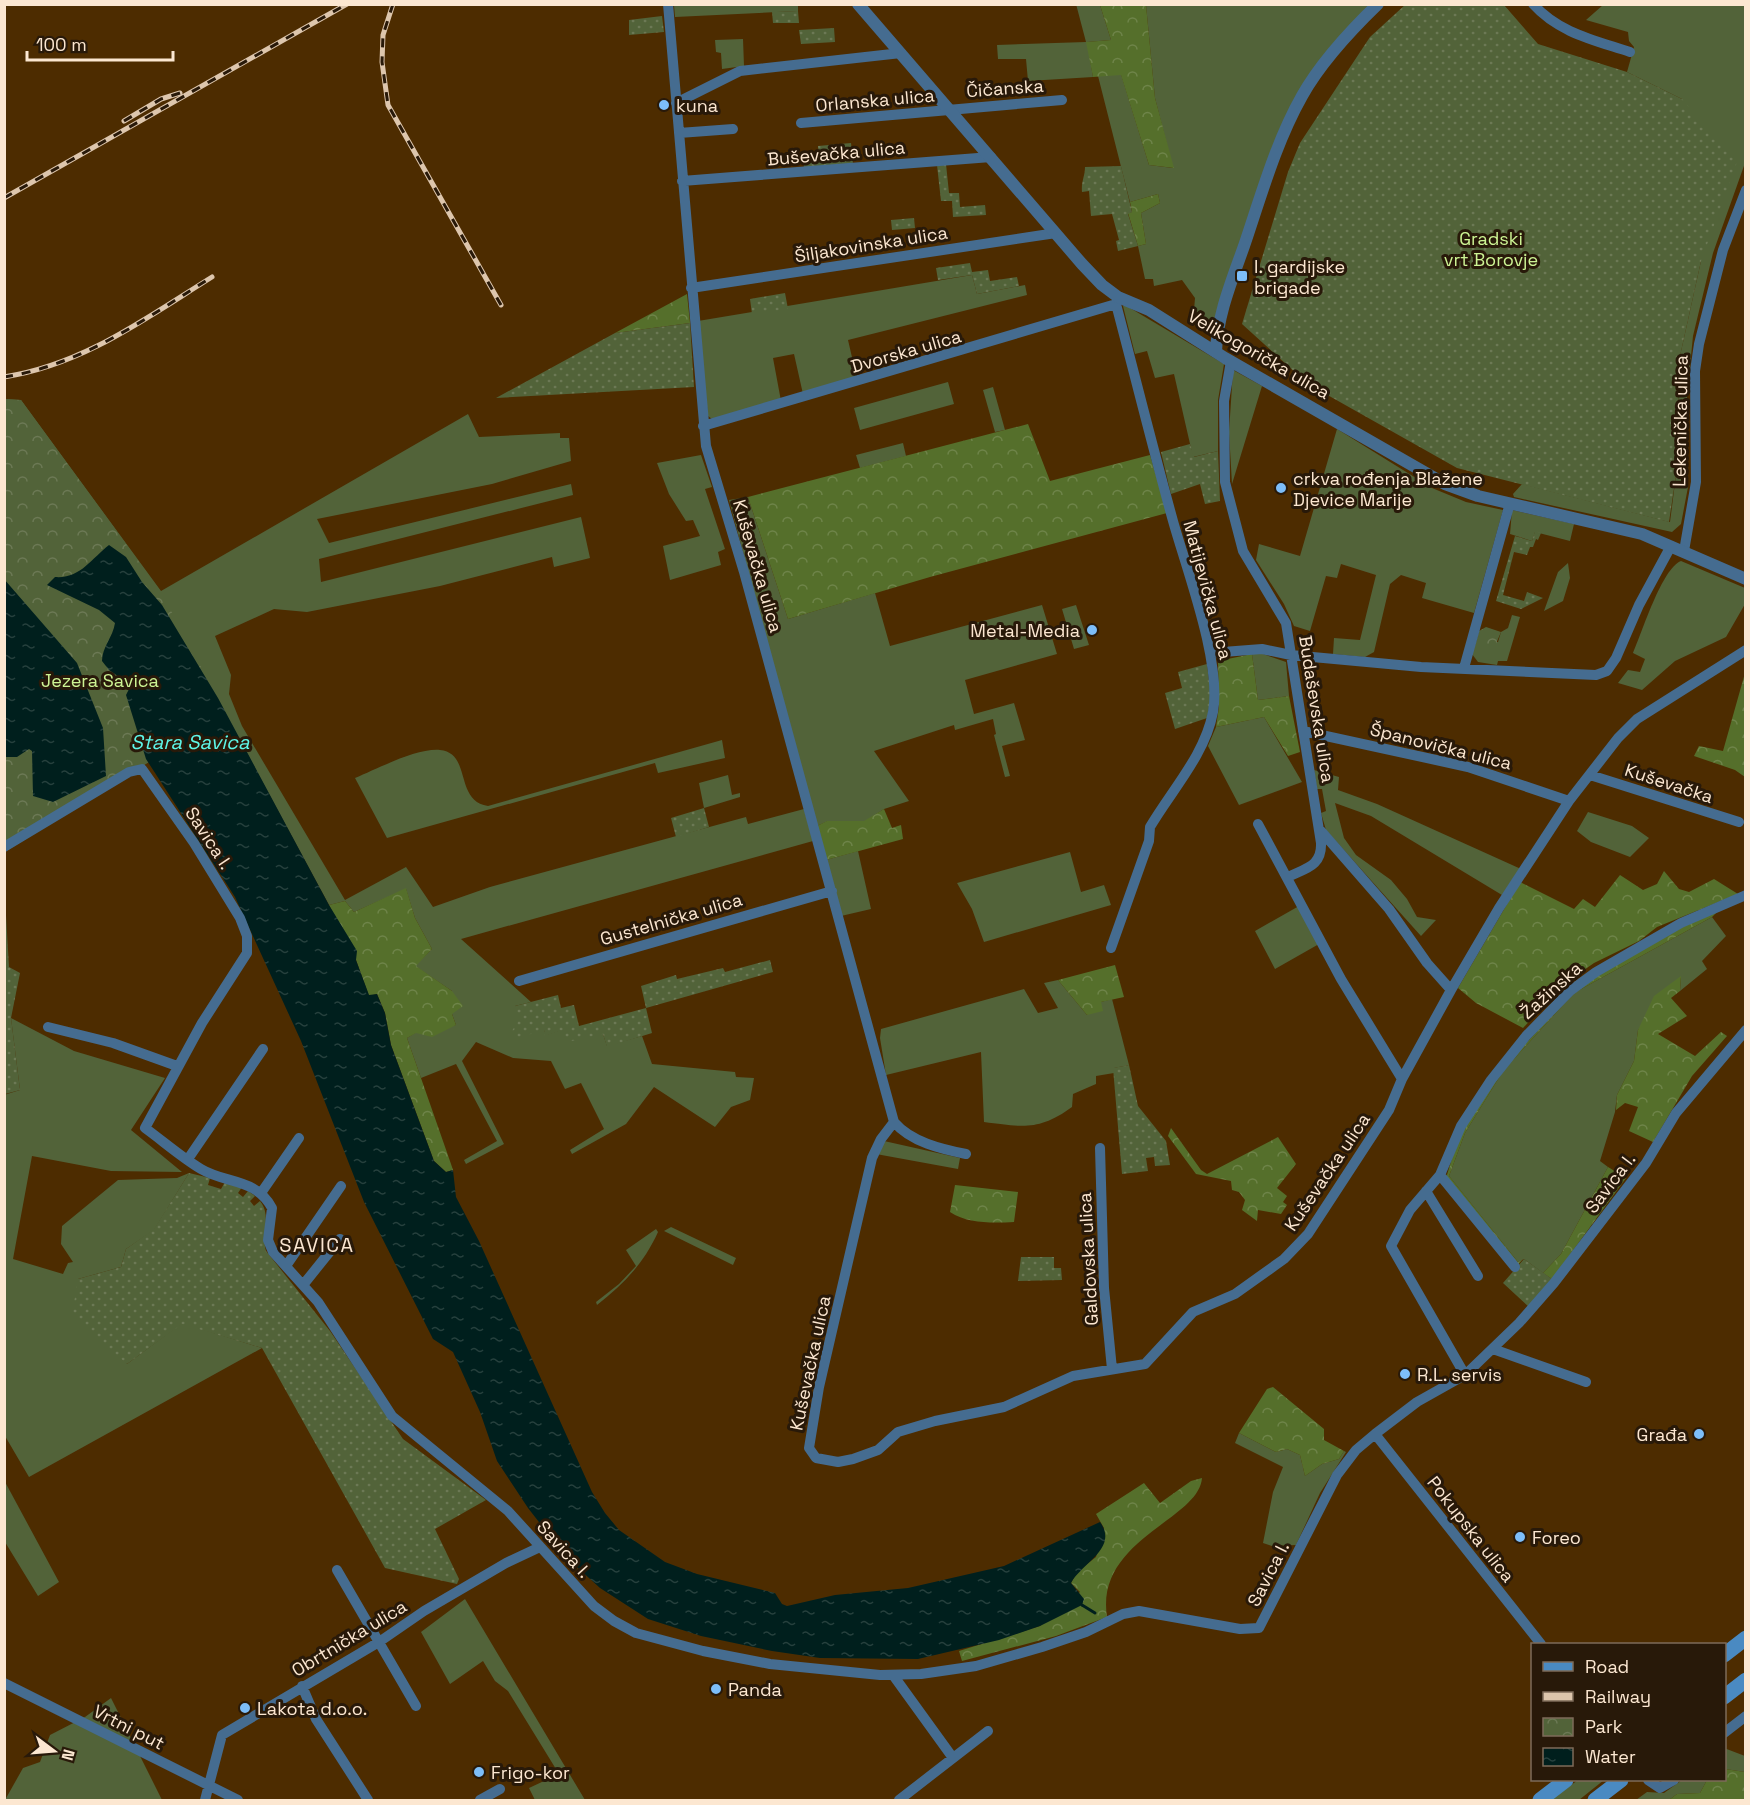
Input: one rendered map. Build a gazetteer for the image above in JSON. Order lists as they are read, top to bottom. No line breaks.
{"streets":{"street":["Čičanska","Orlanska ulica","Buševačka ulica","Šiljakovinska ulica","Dvorska ulica","Velikogorička ulica","Lekenička ulica","Kuševačka ulica","Matijevička ulica","Budaševska ulica","Španovička ulica","Kuševačka","Savica I.","Gustelnička ulica","Žažinska","Galdovska ulica","Pokupska ulica","Obrtnička ulica","Vrtni put"]},"crossings":[["Čičanska","Orlanska ulica"],["Čičanska","Velikogorička ulica"],["Orlanska ulica","Velikogorička ulica"],["Buševačka ulica","Velikogorička ulica"],["Buševačka ulica","Kuševačka ulica"],["Šiljakovinska ulica","Velikogorička ulica"],["Šiljakovinska ulica","Kuševačka ulica"],["Dvorska ulica","Velikogorička ulica"],["Dvorska ulica","Kuševačka ulica"],["Dvorska ulica","Matijevička ulica"],["Velikogorička ulica","Lekenička ulica"],["Velikogorička ulica","Matijevička ulica"],["Velikogorička ulica","Budaševska ulica"],["Kuševačka ulica","Španovička ulica"],["Kuševačka ulica","Kuševačka"],["Kuševačka ulica","Gustelnička ulica"],["Kuševačka ulica","Galdovska ulica"],["Budaševska ulica","Španovička ulica"],["Savica I.","Žažinska"],["Savica I.","Pokupska ulica"],["Savica I.","Obrtnička ulica"],["Obrtnička ulica","Vrtni put"]],"districts":["SAVICA"],"water":["Stara Savica"],"parks":["Gradski vrt Borovje","Jezera Savica"],"places":{"other":["kuna","crkva rođenja Blažene Djevice Marije","Metal-Media","R.L. servis","Građa","Foreo","Panda","Lakota d.o.o.","Frigo-kor"],"transit":["I. gardijske brigade"]},"legend":["Road","Railway","Park","Water"],"scale_bar":"100 m","north":"right"}
